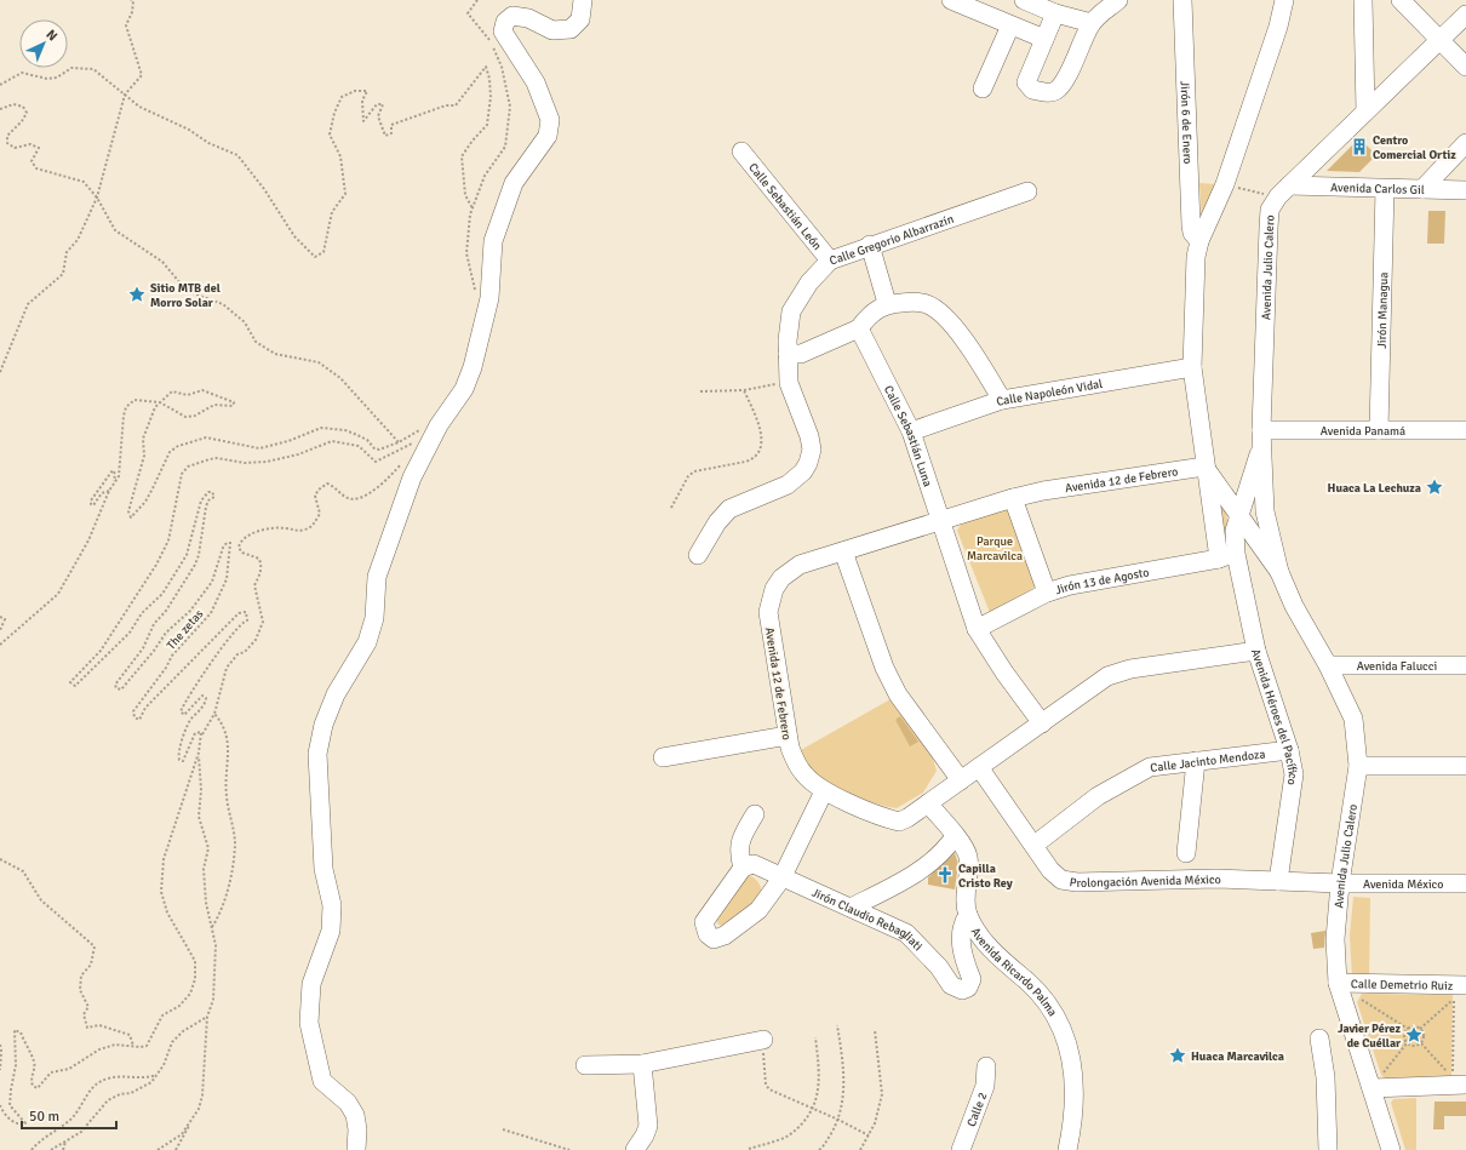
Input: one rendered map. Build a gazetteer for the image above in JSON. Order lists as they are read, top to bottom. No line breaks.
{"streets":{"street":["Jirón 6 de Enero","Avenida Carlos Gil","Calle Sebastián León","Calle Gregorio Albarrazín","Avenida Julio Calero","Jirón Managua","Calle Napoleón Vidal","Avenida Panamá","Calle Sebastián Luna","Avenida 12 de Febrero","Jirón 13 de Agosto","Avenida Falucci","Avenida Héroes del Pacífico","Calle Jacinto Mendoza","Prolongación Avenida México","Avenida México","Jirón Claudio Rebagliati","Avenida Ricardo Palma","Calle Demetrio Ruiz","Calle 2"],"path":["The zetas"]},"crossings":[["Avenida Carlos Gil","Avenida Julio Calero"],["Avenida Carlos Gil","Jirón Managua"],["Calle Sebastián León","Calle Gregorio Albarrazín"],["Avenida Julio Calero","Avenida Panamá"],["Avenida Julio Calero","Avenida 12 de Febrero"],["Avenida Julio Calero","Avenida Falucci"],["Avenida Julio Calero","Avenida Héroes del Pacífico"],["Avenida Julio Calero","Prolongación Avenida México"],["Avenida Julio Calero","Avenida México"],["Avenida Julio Calero","Calle Demetrio Ruiz"],["Jirón Managua","Avenida Panamá"],["Calle Napoleón Vidal","Calle Sebastián Luna"],["Avenida Panamá","Avenida Héroes del Pacífico"],["Calle Sebastián Luna","Avenida 12 de Febrero"],["Calle Sebastián Luna","Jirón 13 de Agosto"],["Avenida 12 de Febrero","Avenida Héroes del Pacífico"],["Avenida 12 de Febrero","Prolongación Avenida México"],["Avenida 12 de Febrero","Avenida Ricardo Palma"],["Jirón 13 de Agosto","Avenida Héroes del Pacífico"],["Avenida Héroes del Pacífico","Calle Jacinto Mendoza"],["Avenida Héroes del Pacífico","Prolongación Avenida México"],["Calle Jacinto Mendoza","Prolongación Avenida México"],["Prolongación Avenida México","Avenida México"],["Jirón Claudio Rebagliati","Avenida Ricardo Palma"]],"parks":["Parque Marcavilca"],"places":{"building":["Centro Comercial Ortiz"],"place":["Sitio MTB del Morro Solar","Huaca La Lechuza","Javier Pérez de Cuéllar","Huaca Marcavilca"],"church":["Capilla Cristo Rey"]},"scale_bar":"50 m","north":"top right"}
